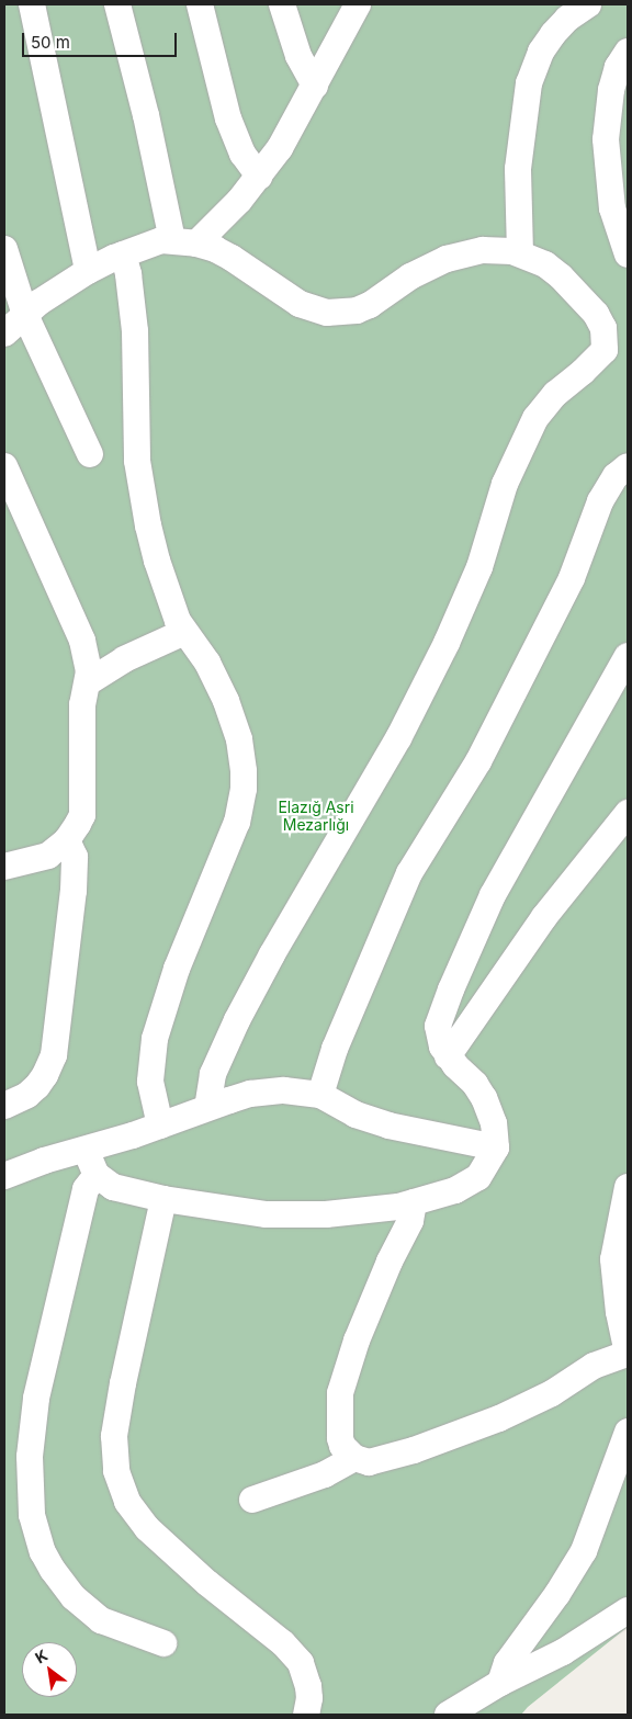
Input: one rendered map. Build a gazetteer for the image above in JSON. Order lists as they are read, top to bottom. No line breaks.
{"parks":["Elazığ Asri Mezarlığı"],"scale_bar":"50 m","north":"top left"}
